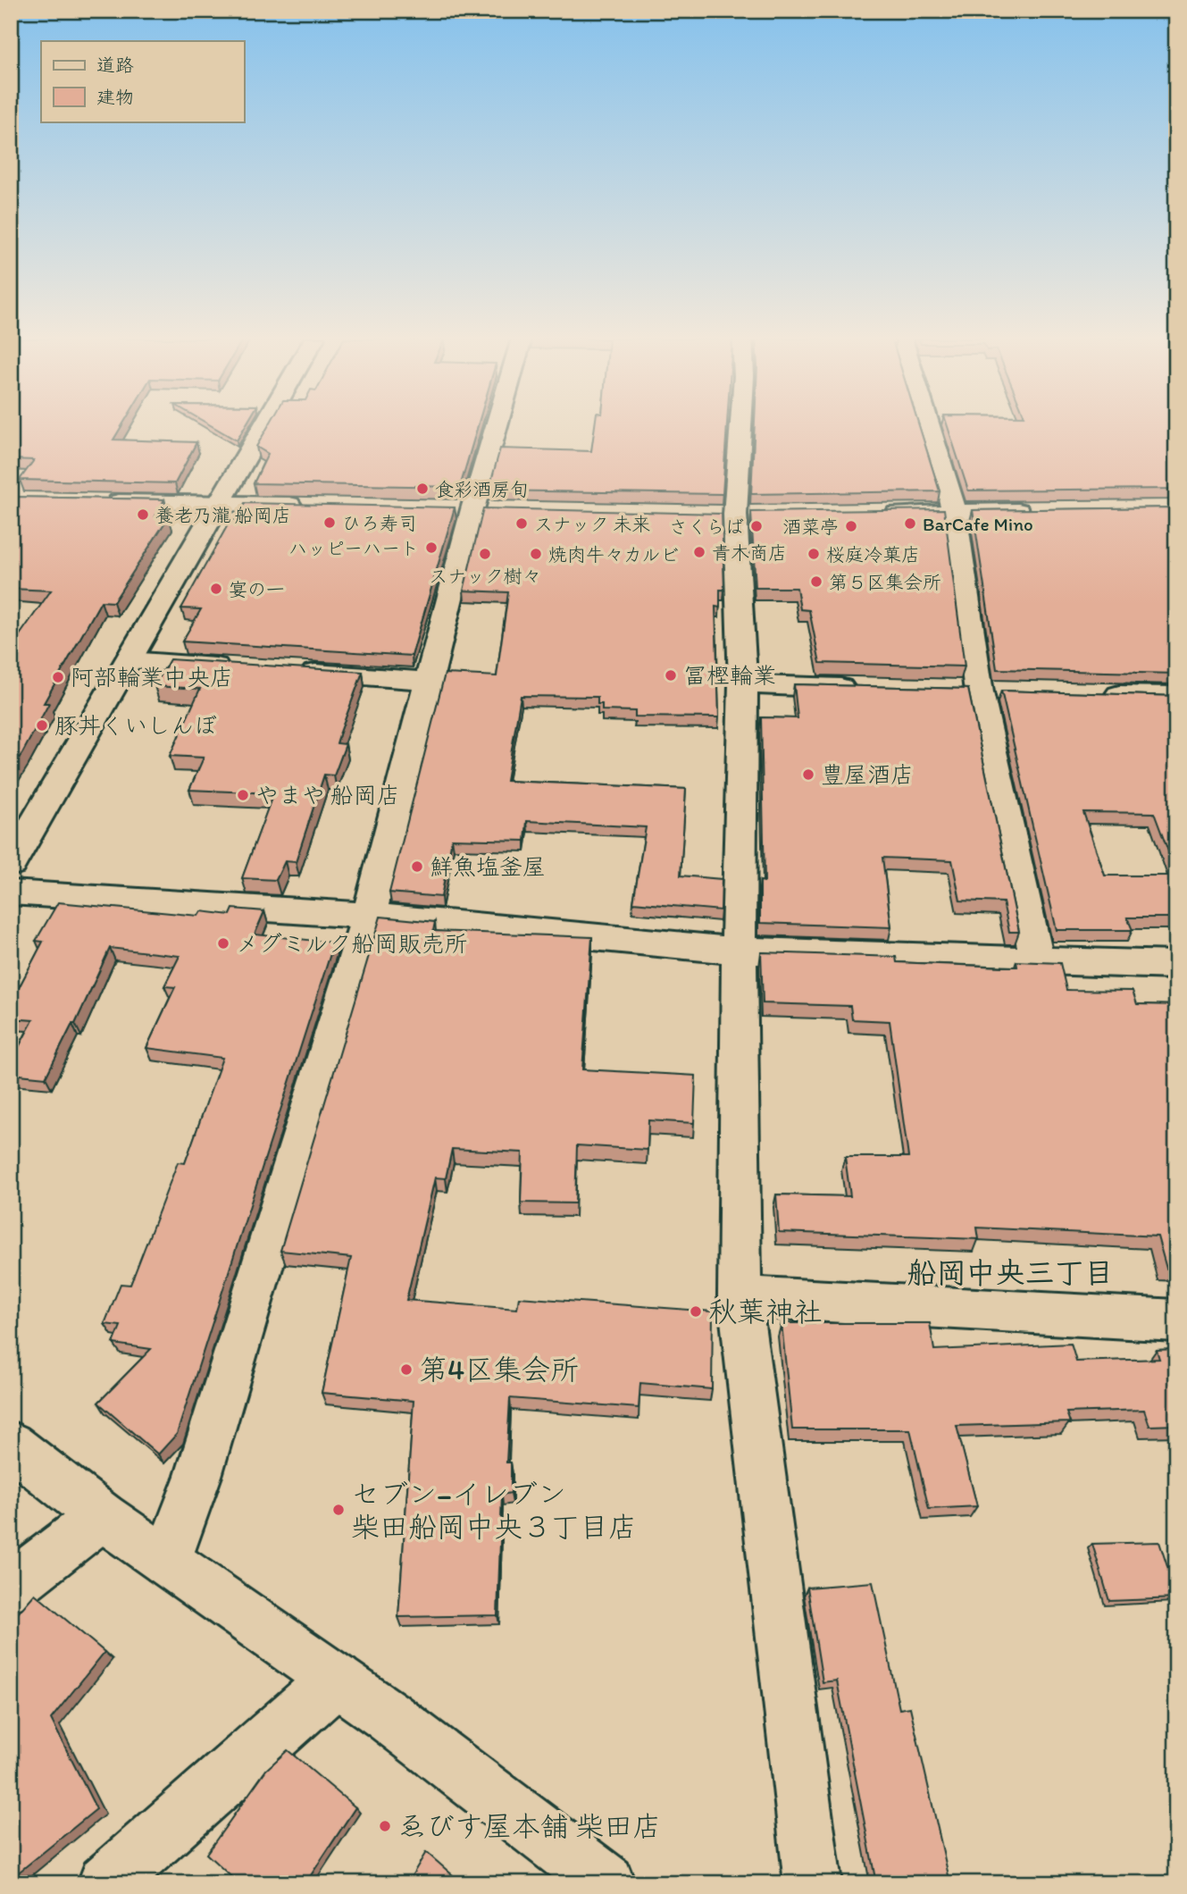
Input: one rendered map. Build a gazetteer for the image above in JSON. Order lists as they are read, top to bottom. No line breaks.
{"districts":["船岡中央三丁目"],"places":["食彩酒房旬","養老乃瀧 船岡店","ひろ寿司","スナック 未来","BarCafe Mino","さくらば","酒菜亭","ハッピーハート","青木商店","スナック樹々","焼肉牛々カルビ","桜庭冷菓店","第５区集会所","宴の一","冨樫輪業","阿部輪業中央店","豚丼くいしんぼ","豊屋酒店","やまや 船岡店","鮮魚塩釜屋","メグミルク船岡販売所","秋葉神社","第4区集会所","セブン‐イレブン 柴田船岡中央３丁目店","ゑびす屋本舗 柴田店"],"legend":["道路","建物"]}
